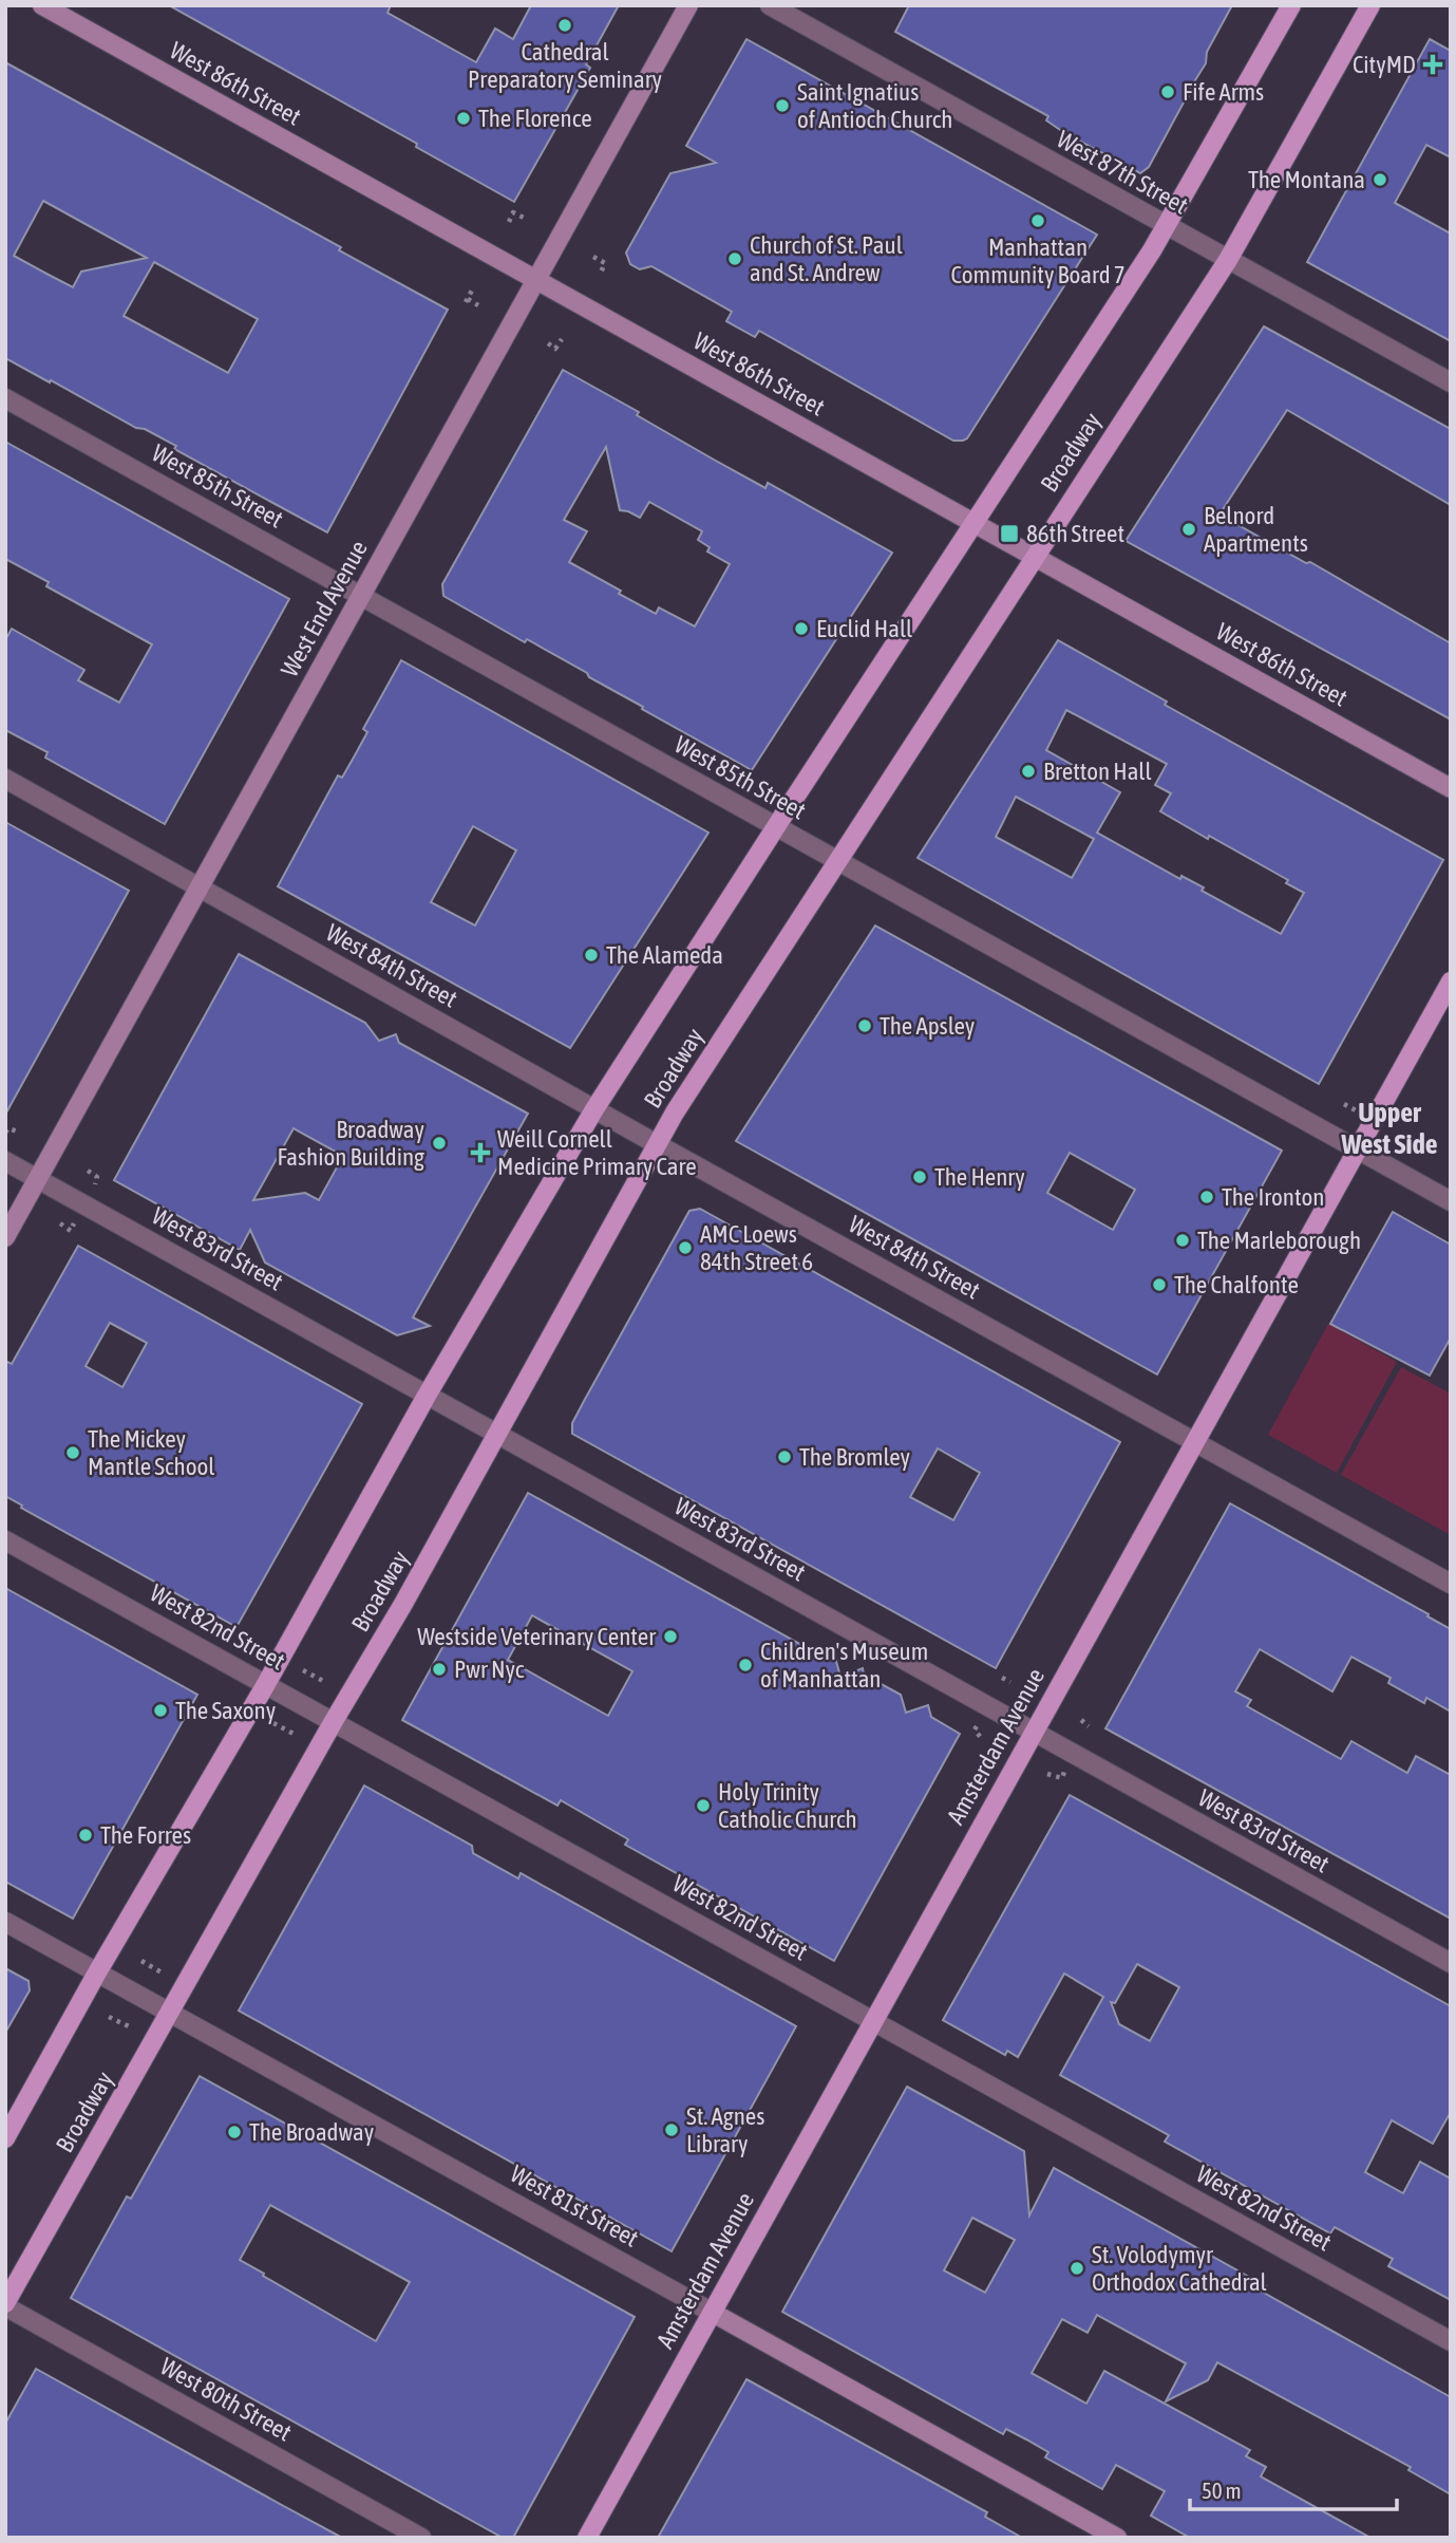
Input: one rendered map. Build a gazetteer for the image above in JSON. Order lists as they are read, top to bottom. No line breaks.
{"streets":{"main road":["West 86th Street","Broadway","West End Avenue","Amsterdam Avenue","West 81st Street"],"street":["West 87th Street","West 85th Street","West 84th Street","West 83rd Street","West 82nd Street","West 80th Street"]},"crossings":[["West 86th Street","Broadway"],["West 86th Street","West End Avenue"],["West 87th Street","Broadway"],["Broadway","West 85th Street"],["Broadway","West 84th Street"],["Broadway","West 83rd Street"],["Broadway","West 82nd Street"],["Broadway","West 81st Street"],["Broadway","West 80th Street"],["West 85th Street","West End Avenue"],["West 85th Street","Amsterdam Avenue"],["West End Avenue","West 84th Street"],["West End Avenue","West 83rd Street"],["West 84th Street","Amsterdam Avenue"],["West 83rd Street","Amsterdam Avenue"],["West 82nd Street","Amsterdam Avenue"],["Amsterdam Avenue","West 81st Street"]],"districts":["Upper West Side"],"places":{"other":["Cathedral Preparatory Seminary","Fife Arms","Saint Ignatius of Antioch Church","The Florence","The Montana","Manhattan Community Board 7","Church of St. Paul and St. Andrew","Belnord Apartments","Euclid Hall","Bretton Hall","The Alameda","The Apsley","Broadway Fashion Building","The Henry","The Ironton","The Marleborough","AMC Loews 84th Street 6","The Chalfonte","The Mickey Mantle School","The Bromley","Westside Veterinary Center","Children's Museum of Manhattan","Pwr Nyc","The Saxony","Holy Trinity Catholic Church","The Forres","St. Agnes Library","The Broadway","St. Volodymyr Orthodox Cathedral"],"health":["CityMD","Weill Cornell Medicine Primary Care"],"transit":["86th Street"]},"scale_bar":"50 m"}
